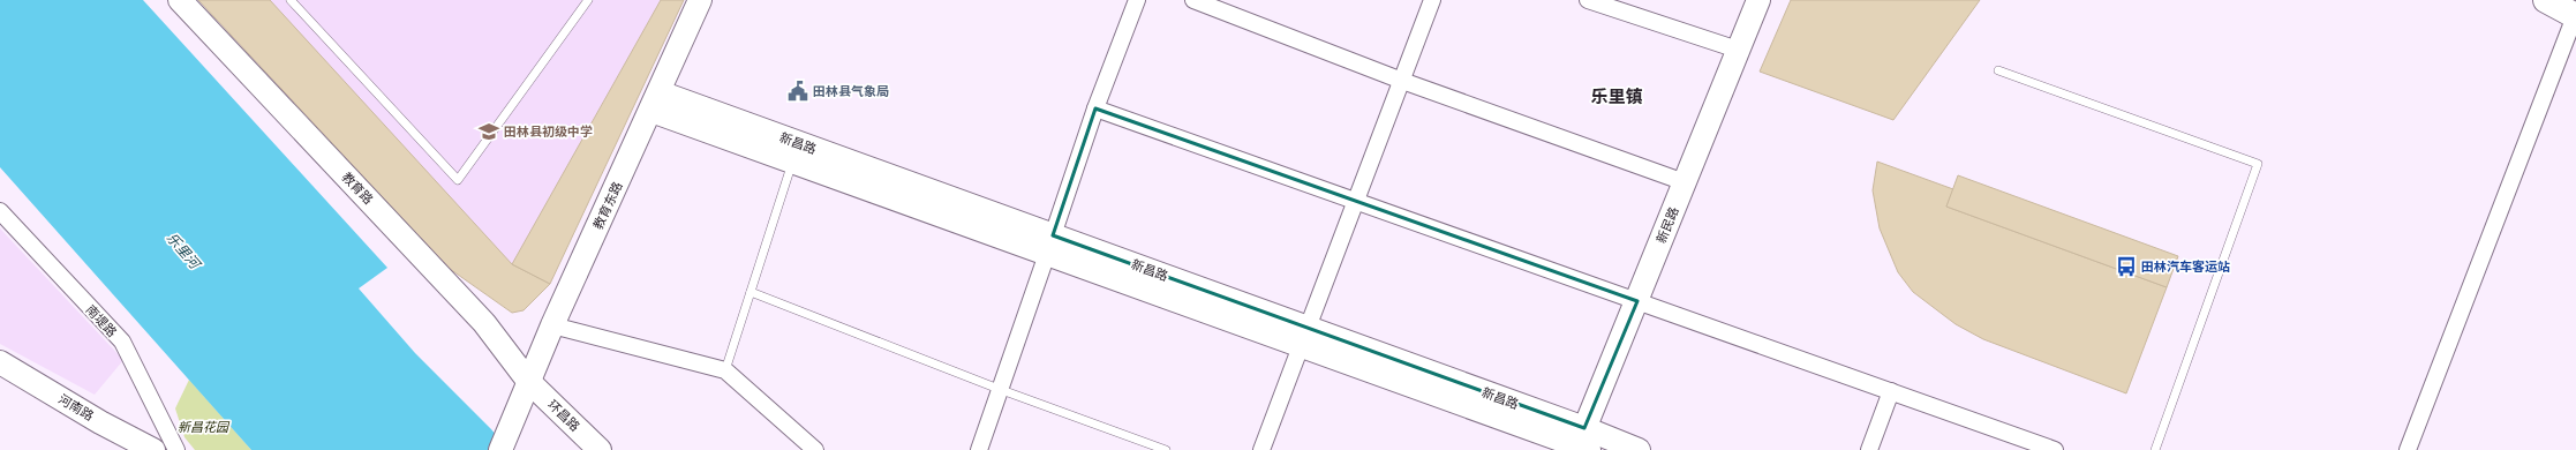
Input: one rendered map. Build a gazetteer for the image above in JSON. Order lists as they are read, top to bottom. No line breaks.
{"streets":{"street":["新昌路","教育路","教育东路","新民路","南堤路","河南路","环昌路"]},"crossings":[["新昌路","教育东路"],["新昌路","新民路"],["教育路","教育东路"],["教育路","环昌路"],["教育东路","环昌路"]],"districts":["乐里镇"],"water":["乐里河"],"parks":["新昌花园"],"places":{"public building":["田林县气象局"],"school or university":["田林县初级中学"],"bus stop":["田林汽车客运站"]}}
